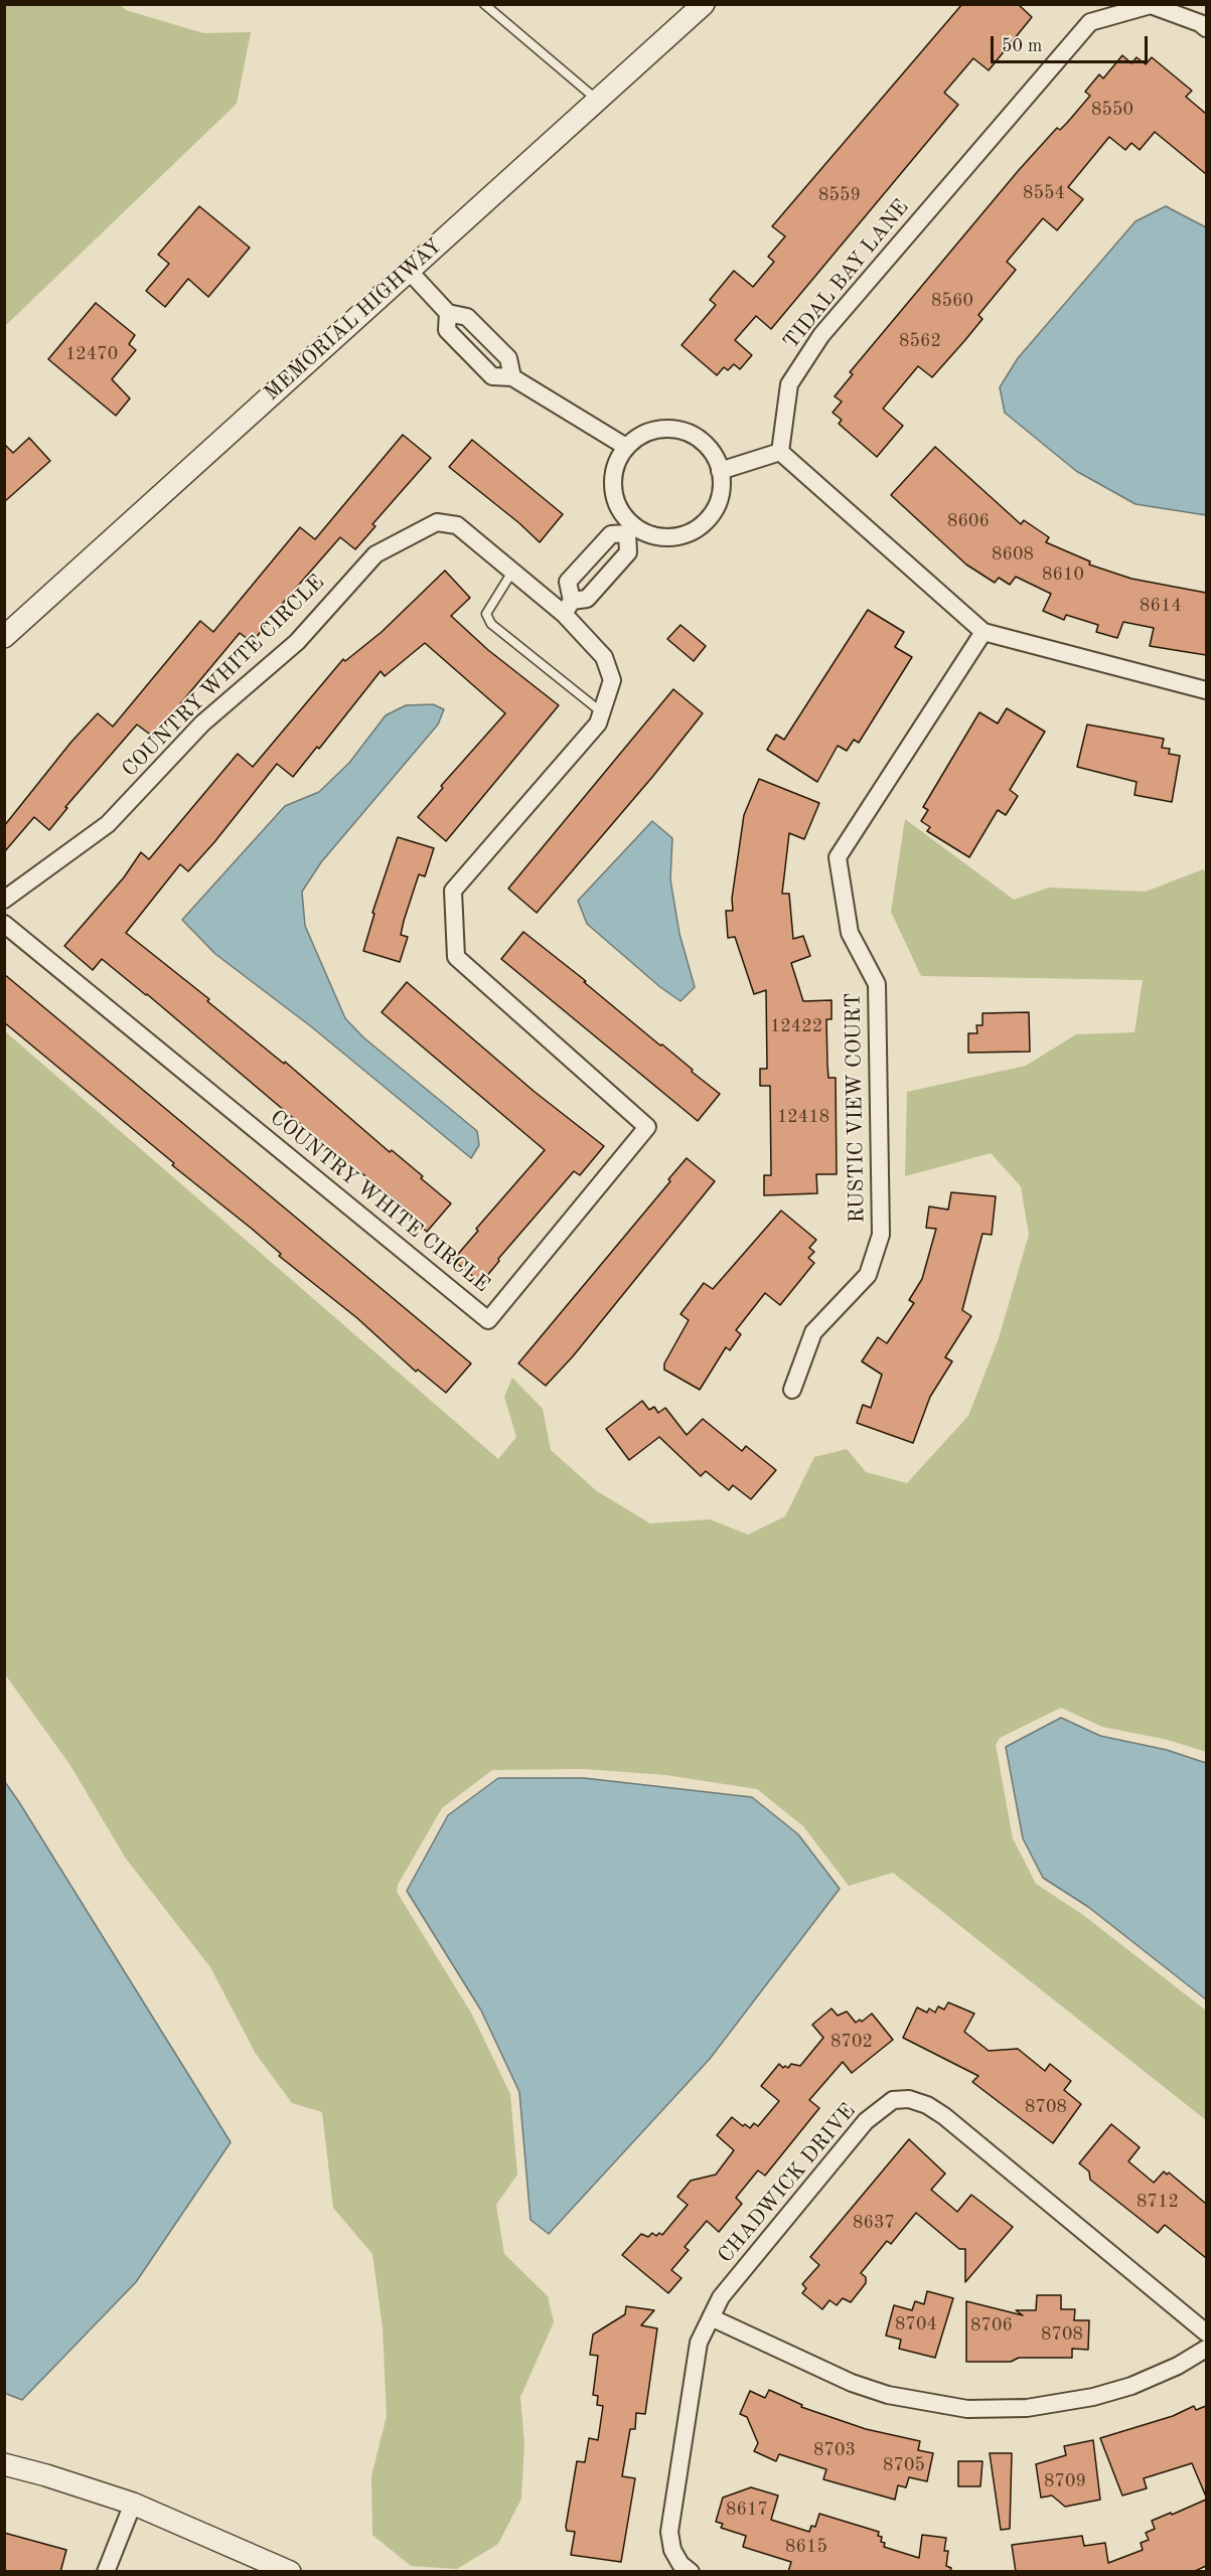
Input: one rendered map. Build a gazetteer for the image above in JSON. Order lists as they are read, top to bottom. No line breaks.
{"streets":{"street":["TIDAL BAY LANE","MEMORIAL HIGHWAY","COUNTRY WHITE CIRCLE","RUSTIC VIEW COURT","CHADWICK DRIVE"]},"house_numbers":["8550","8554","8559","8560","8562","12470","8606","8608","8610","8614","12422","12418","8702","8708","8712","8637","8704","8706","8708","8703","8705","8709","8617","8615"],"scale_bar":"50 m"}
